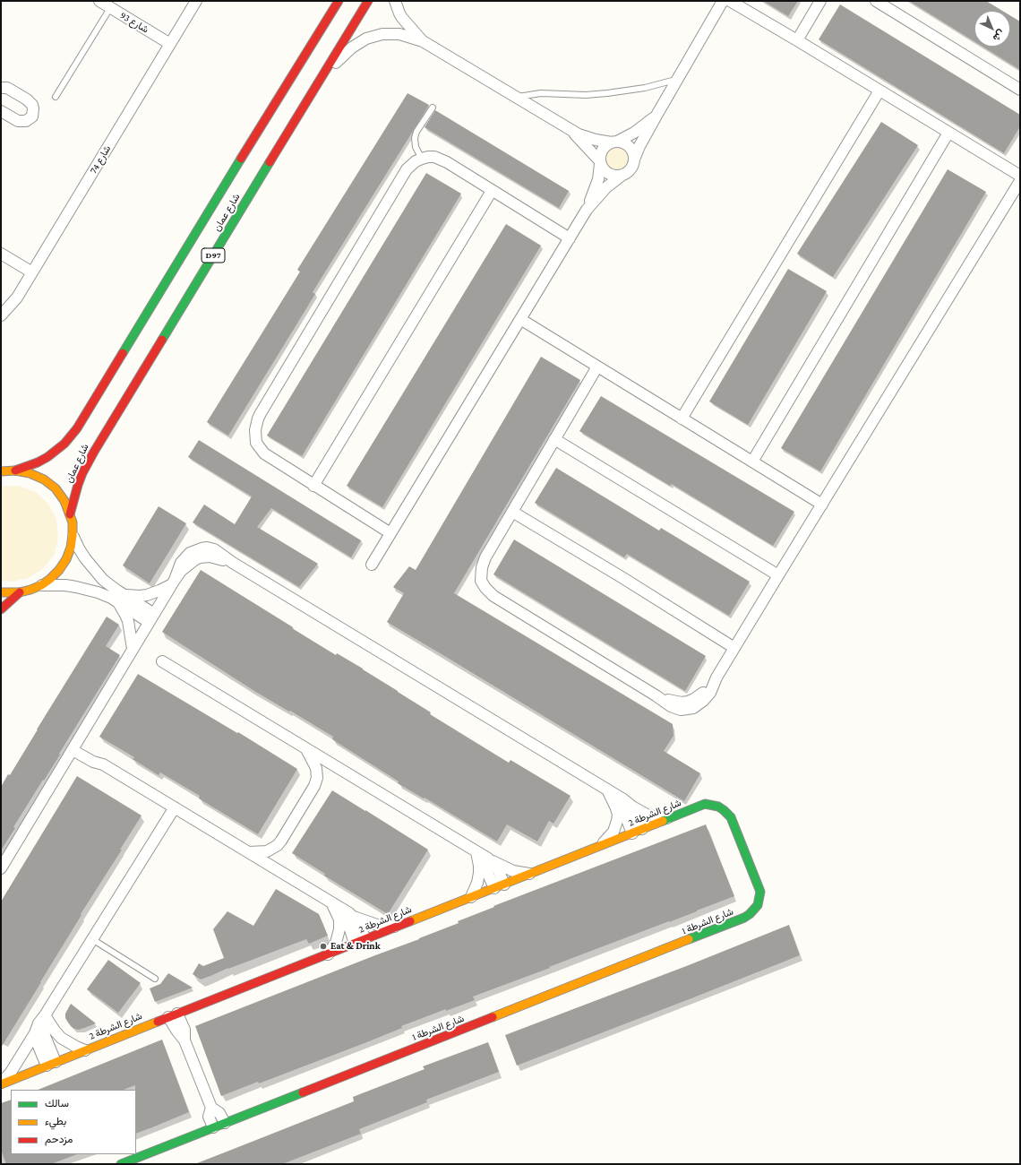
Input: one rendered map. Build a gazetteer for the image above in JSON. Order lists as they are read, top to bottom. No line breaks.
{"streets":{"street":["شارع 93","شارع 74","شارع عمان","D97","شارع الشرطة 2","شارع الشرطة 1"]},"crossings":[["شارع 93","شارع 74"],["شارع الشرطة 2","شارع الشرطة 1"]],"places":["Eat & Drink"],"legend":["سالك","بطيء","مزدحم"],"north":"bottom right"}
